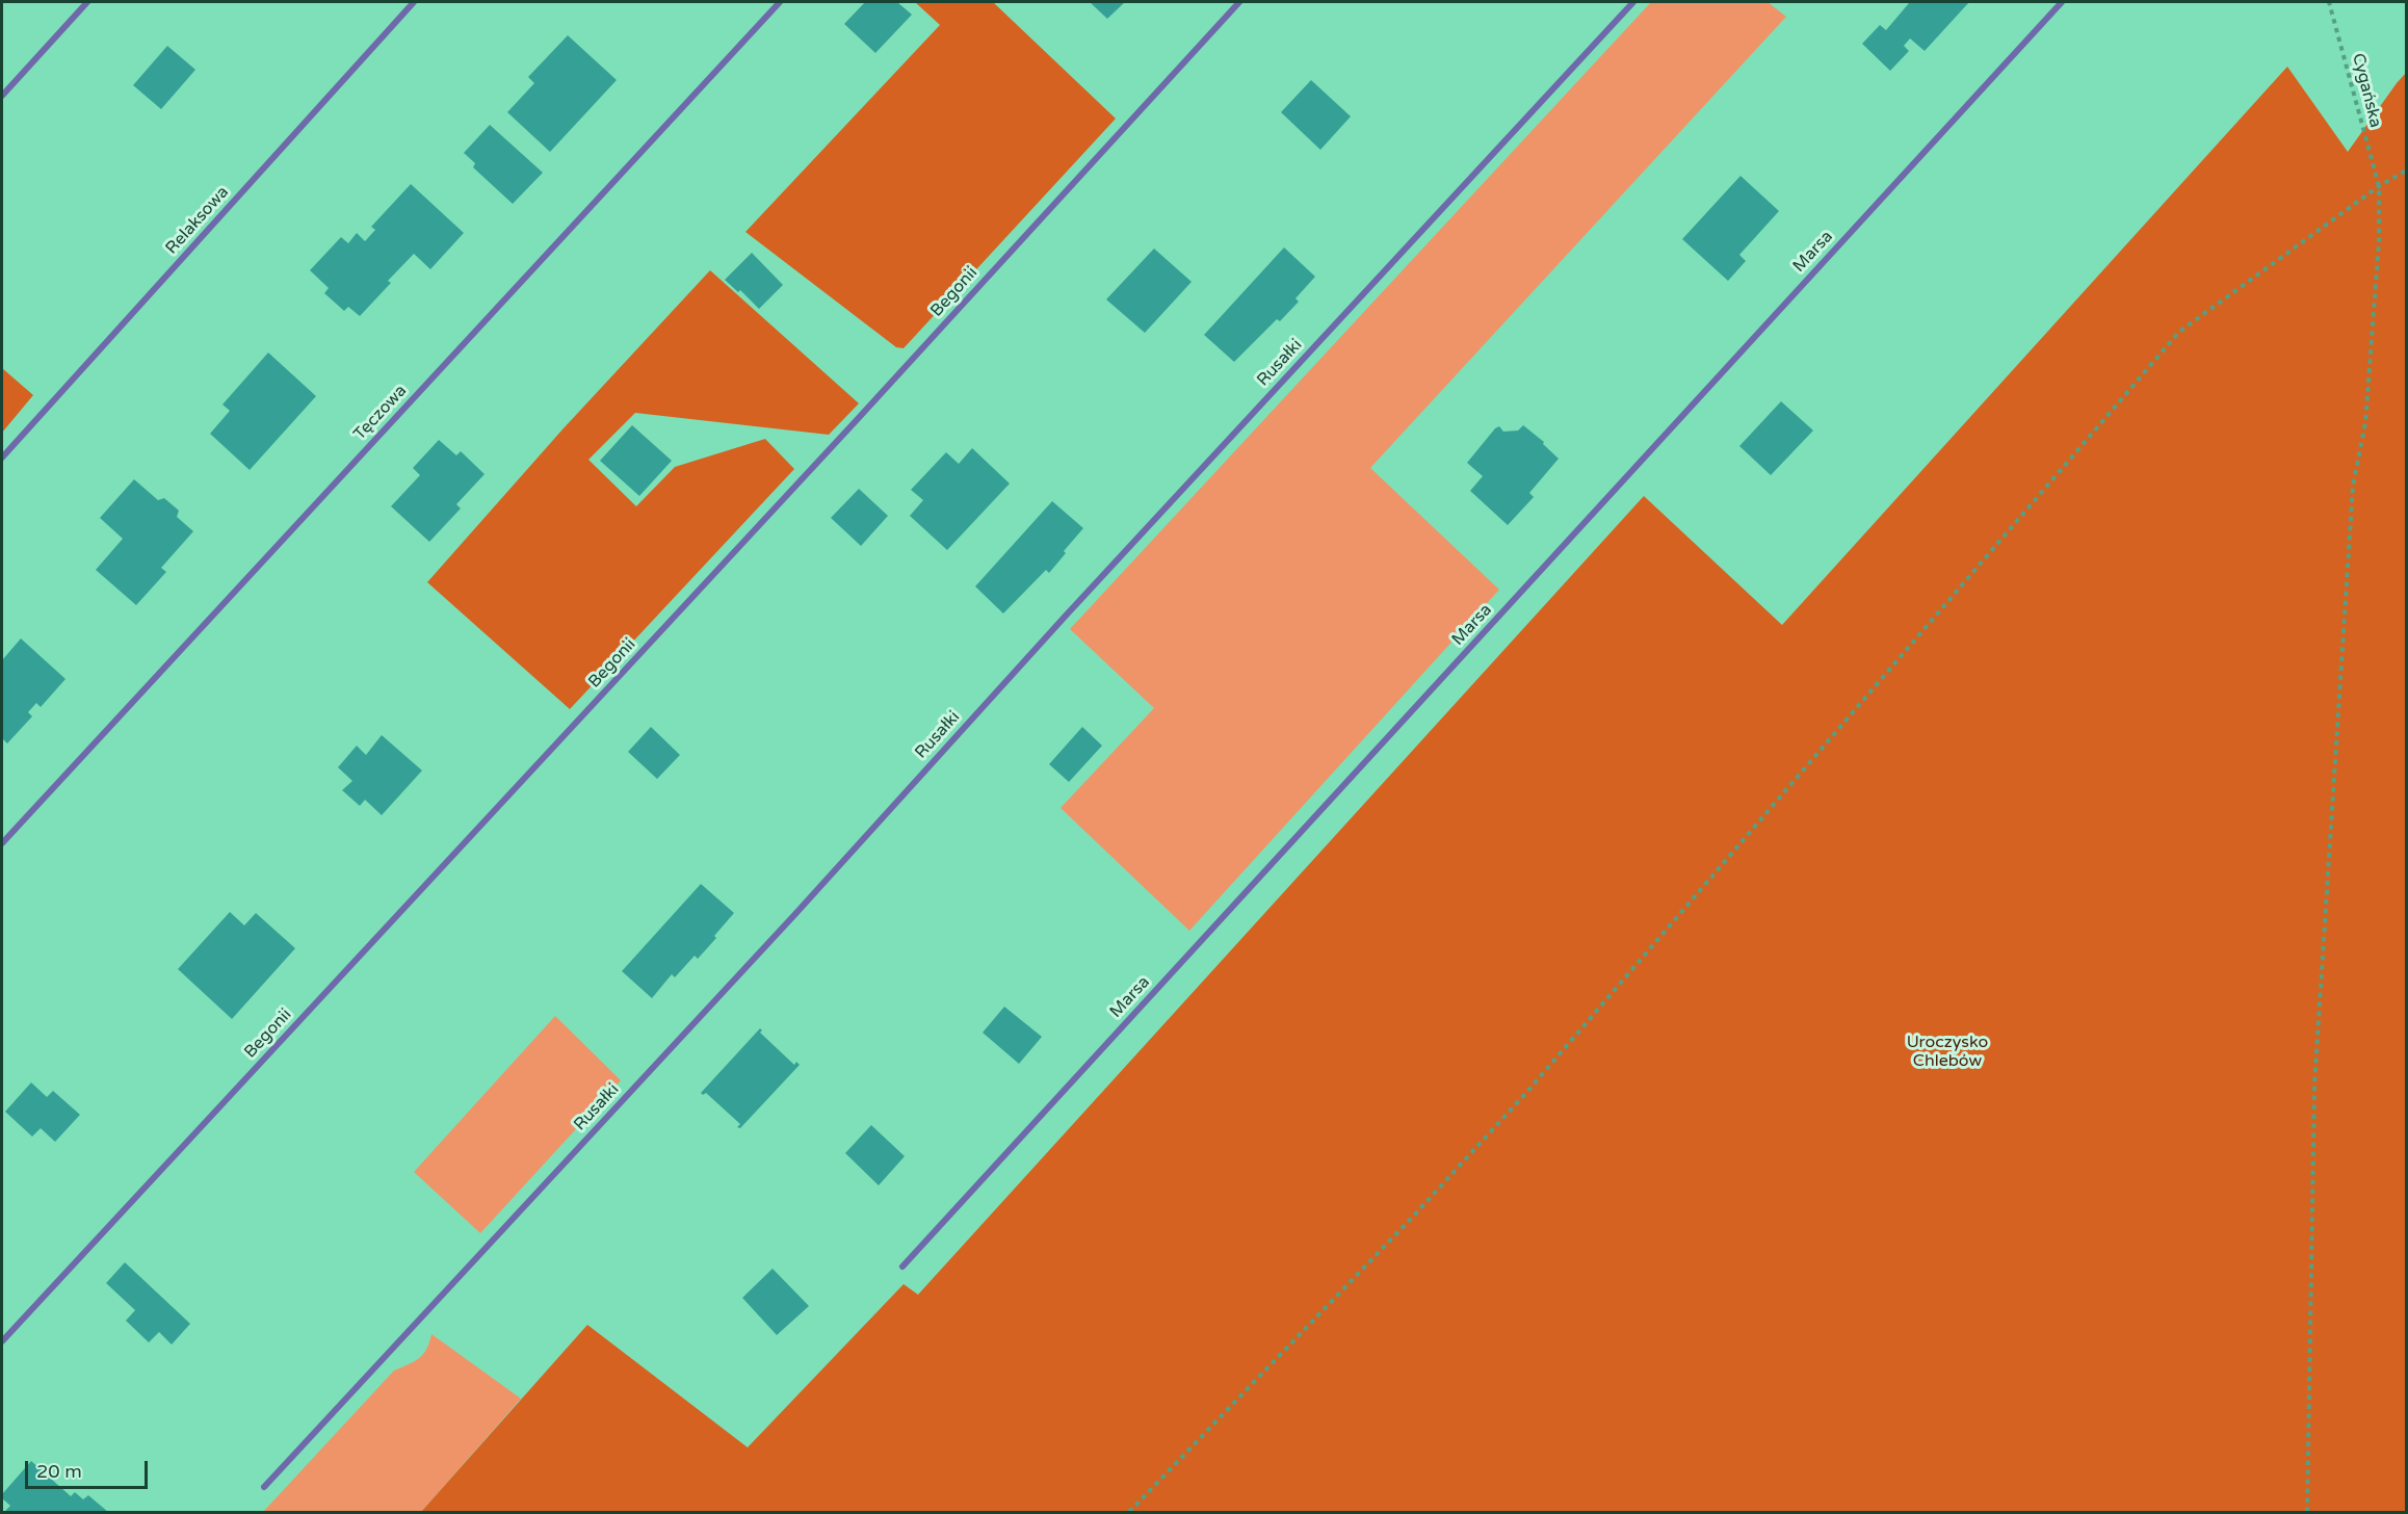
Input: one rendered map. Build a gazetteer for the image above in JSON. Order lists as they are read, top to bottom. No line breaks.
{"streets":{"street":["Relaksowa","Marsa","Begonii","Rusałki","Tęczowa"],"path":["Cygańska"]},"parks":["Uroczysko Chlebów"],"scale_bar":"20 m"}
